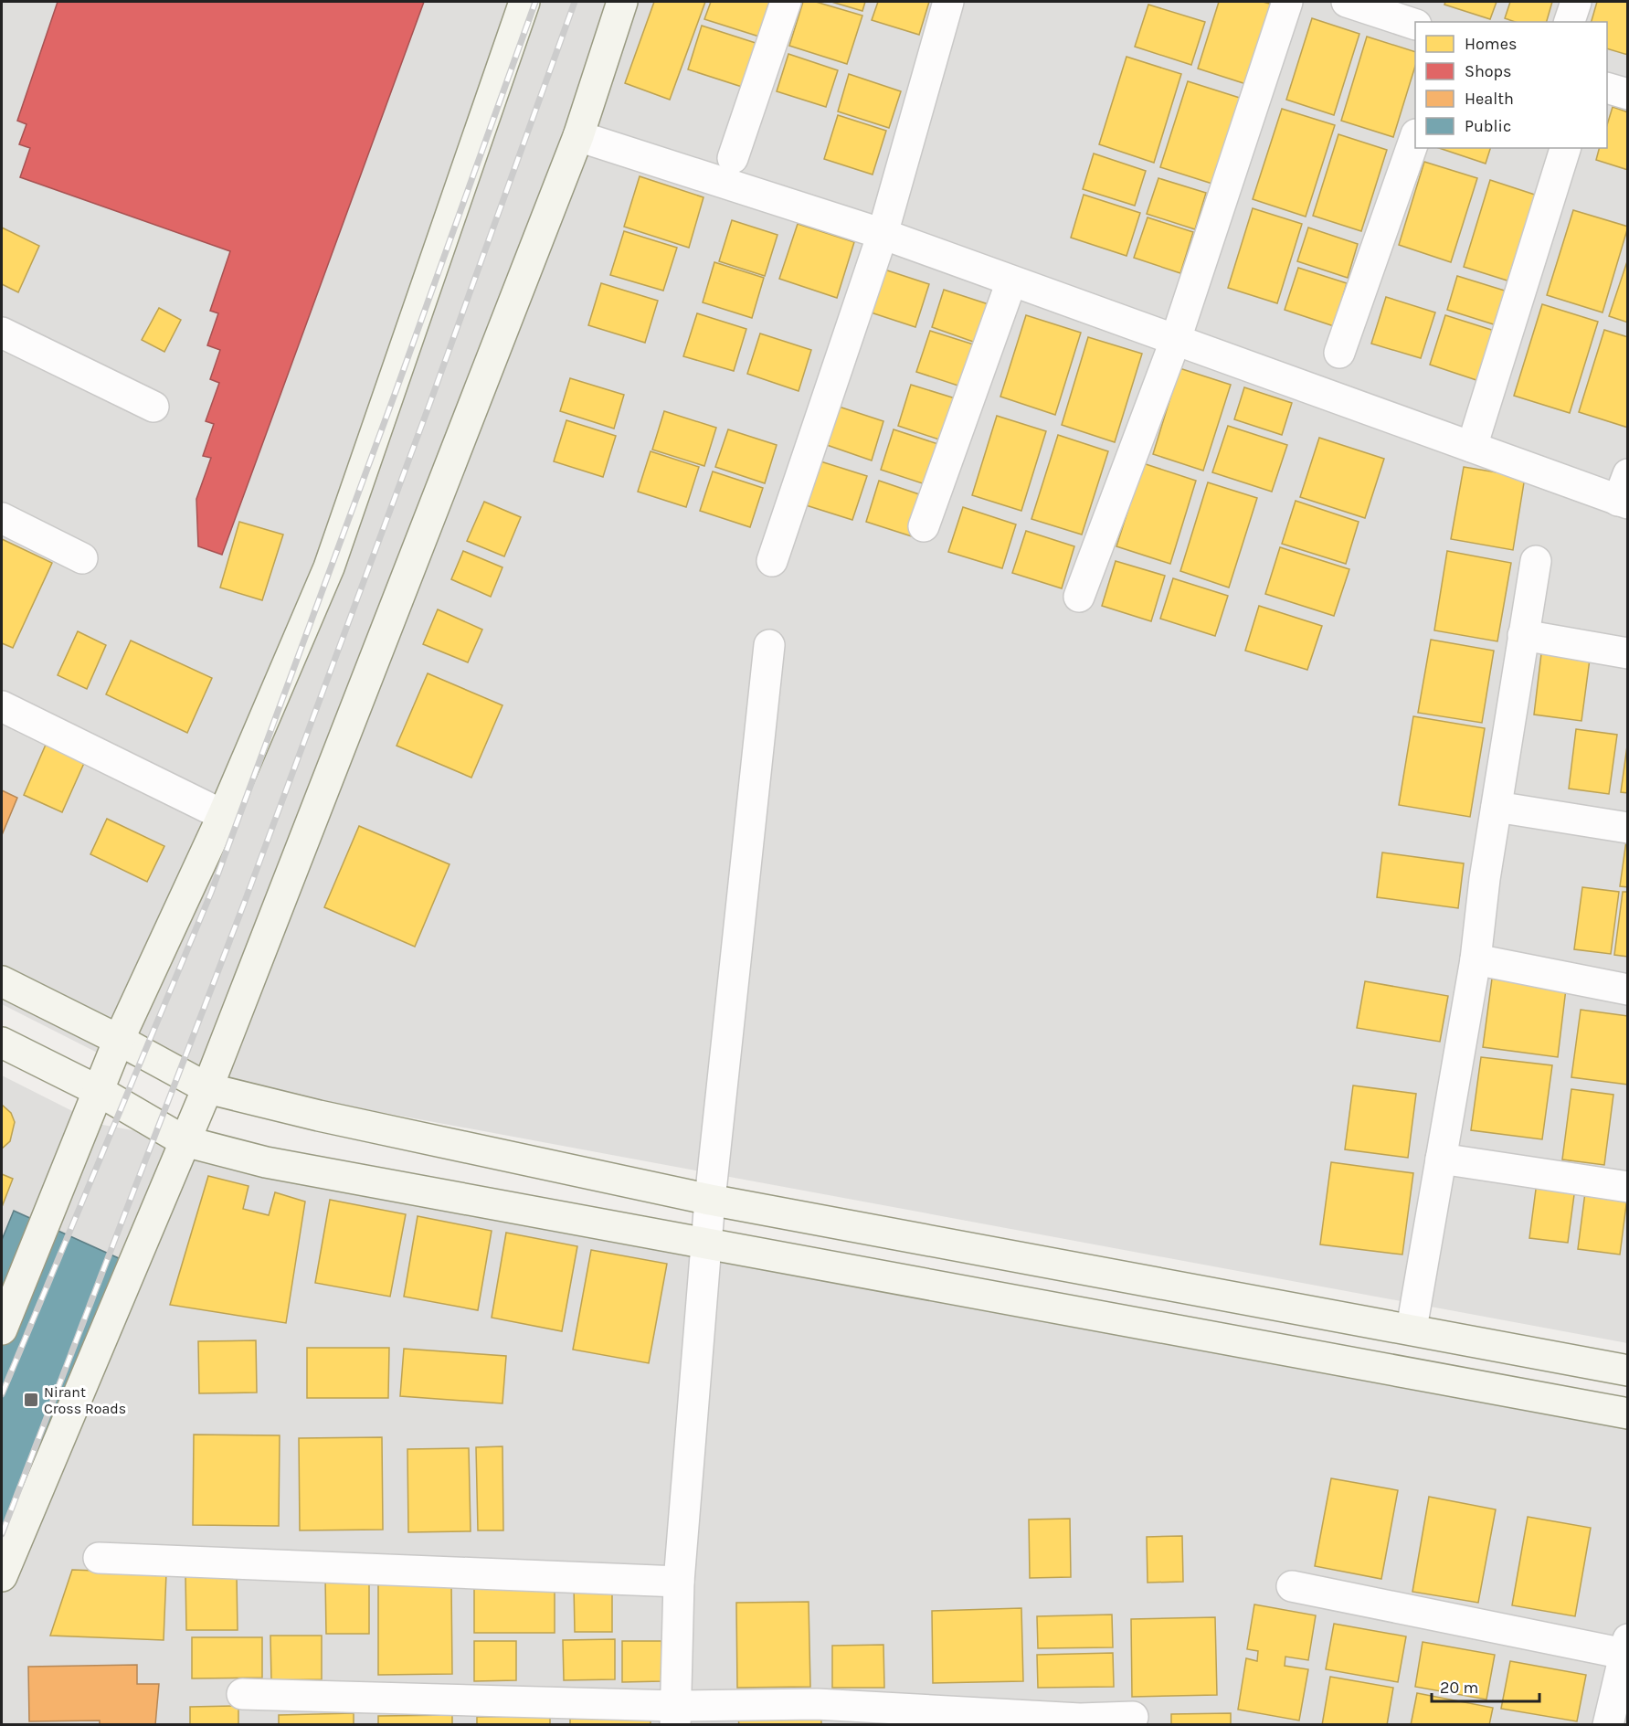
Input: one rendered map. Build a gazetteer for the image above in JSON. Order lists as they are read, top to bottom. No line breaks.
{"places":{"transit":["Nirant Cross Roads"]},"legend":["Homes","Shops","Health","Public"],"scale_bar":"20 m"}
